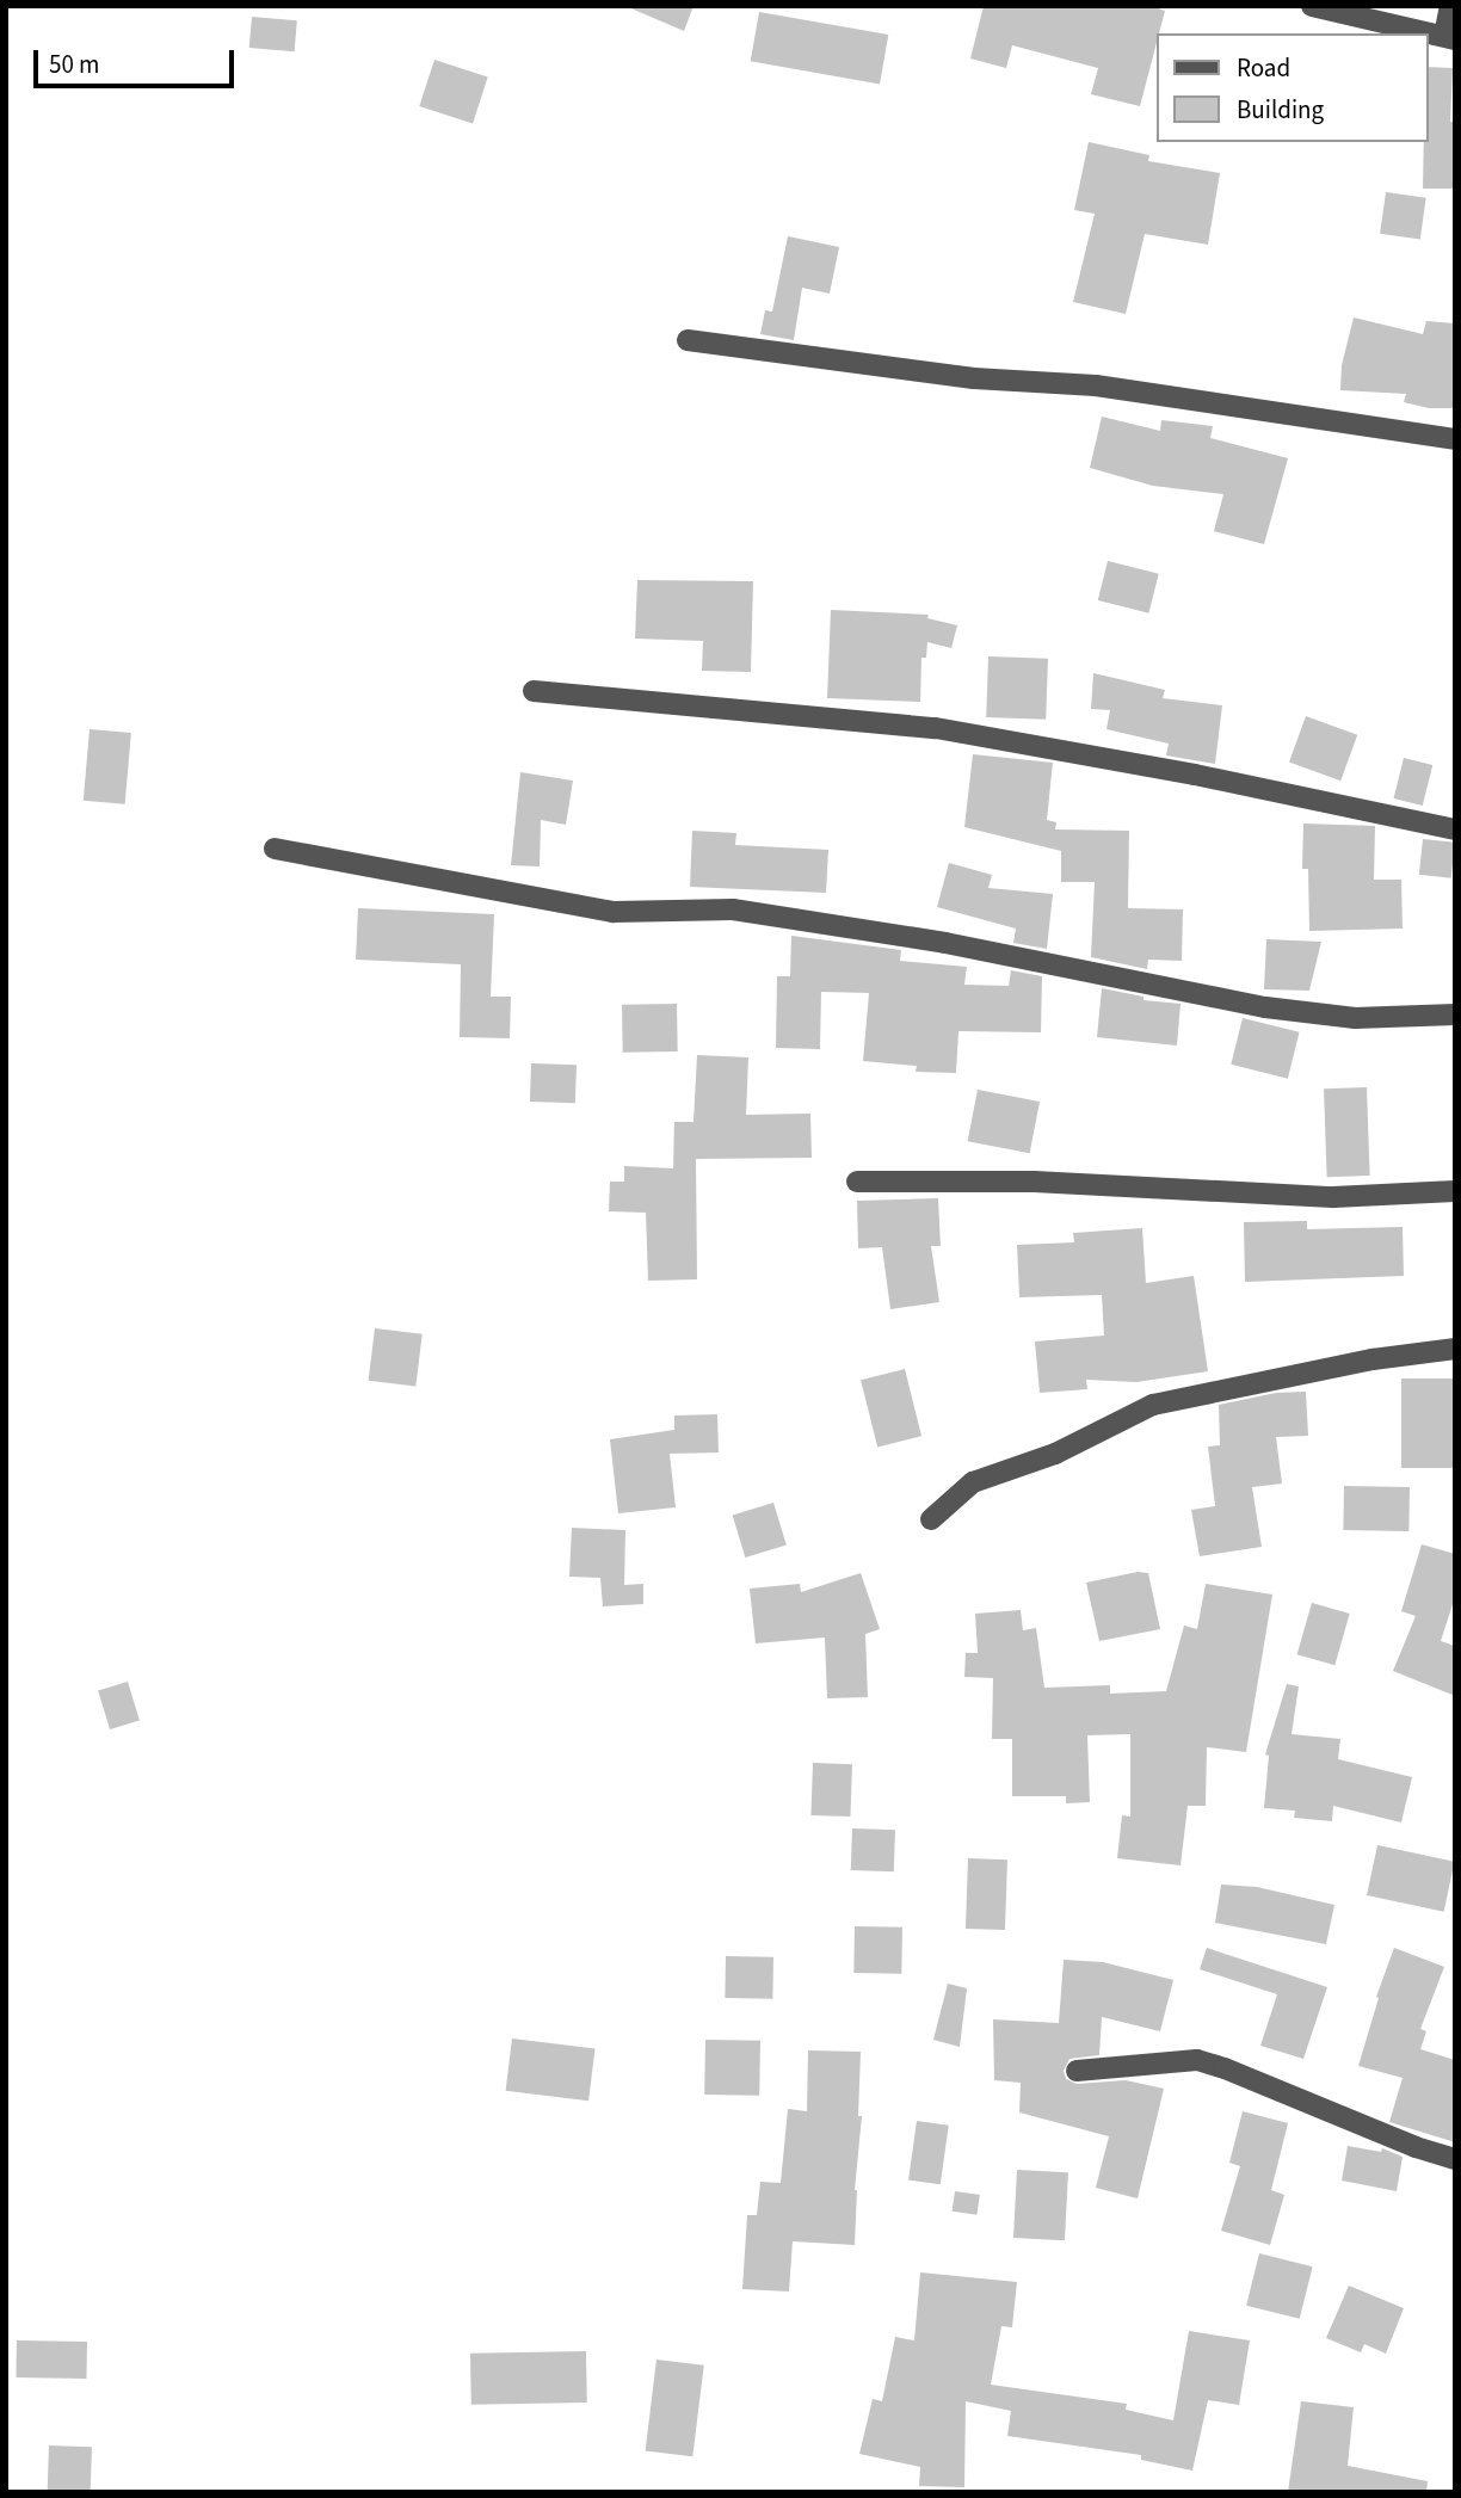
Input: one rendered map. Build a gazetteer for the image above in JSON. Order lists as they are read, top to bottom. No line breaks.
{"legend":["Road","Building"],"scale_bar":"50 m"}
